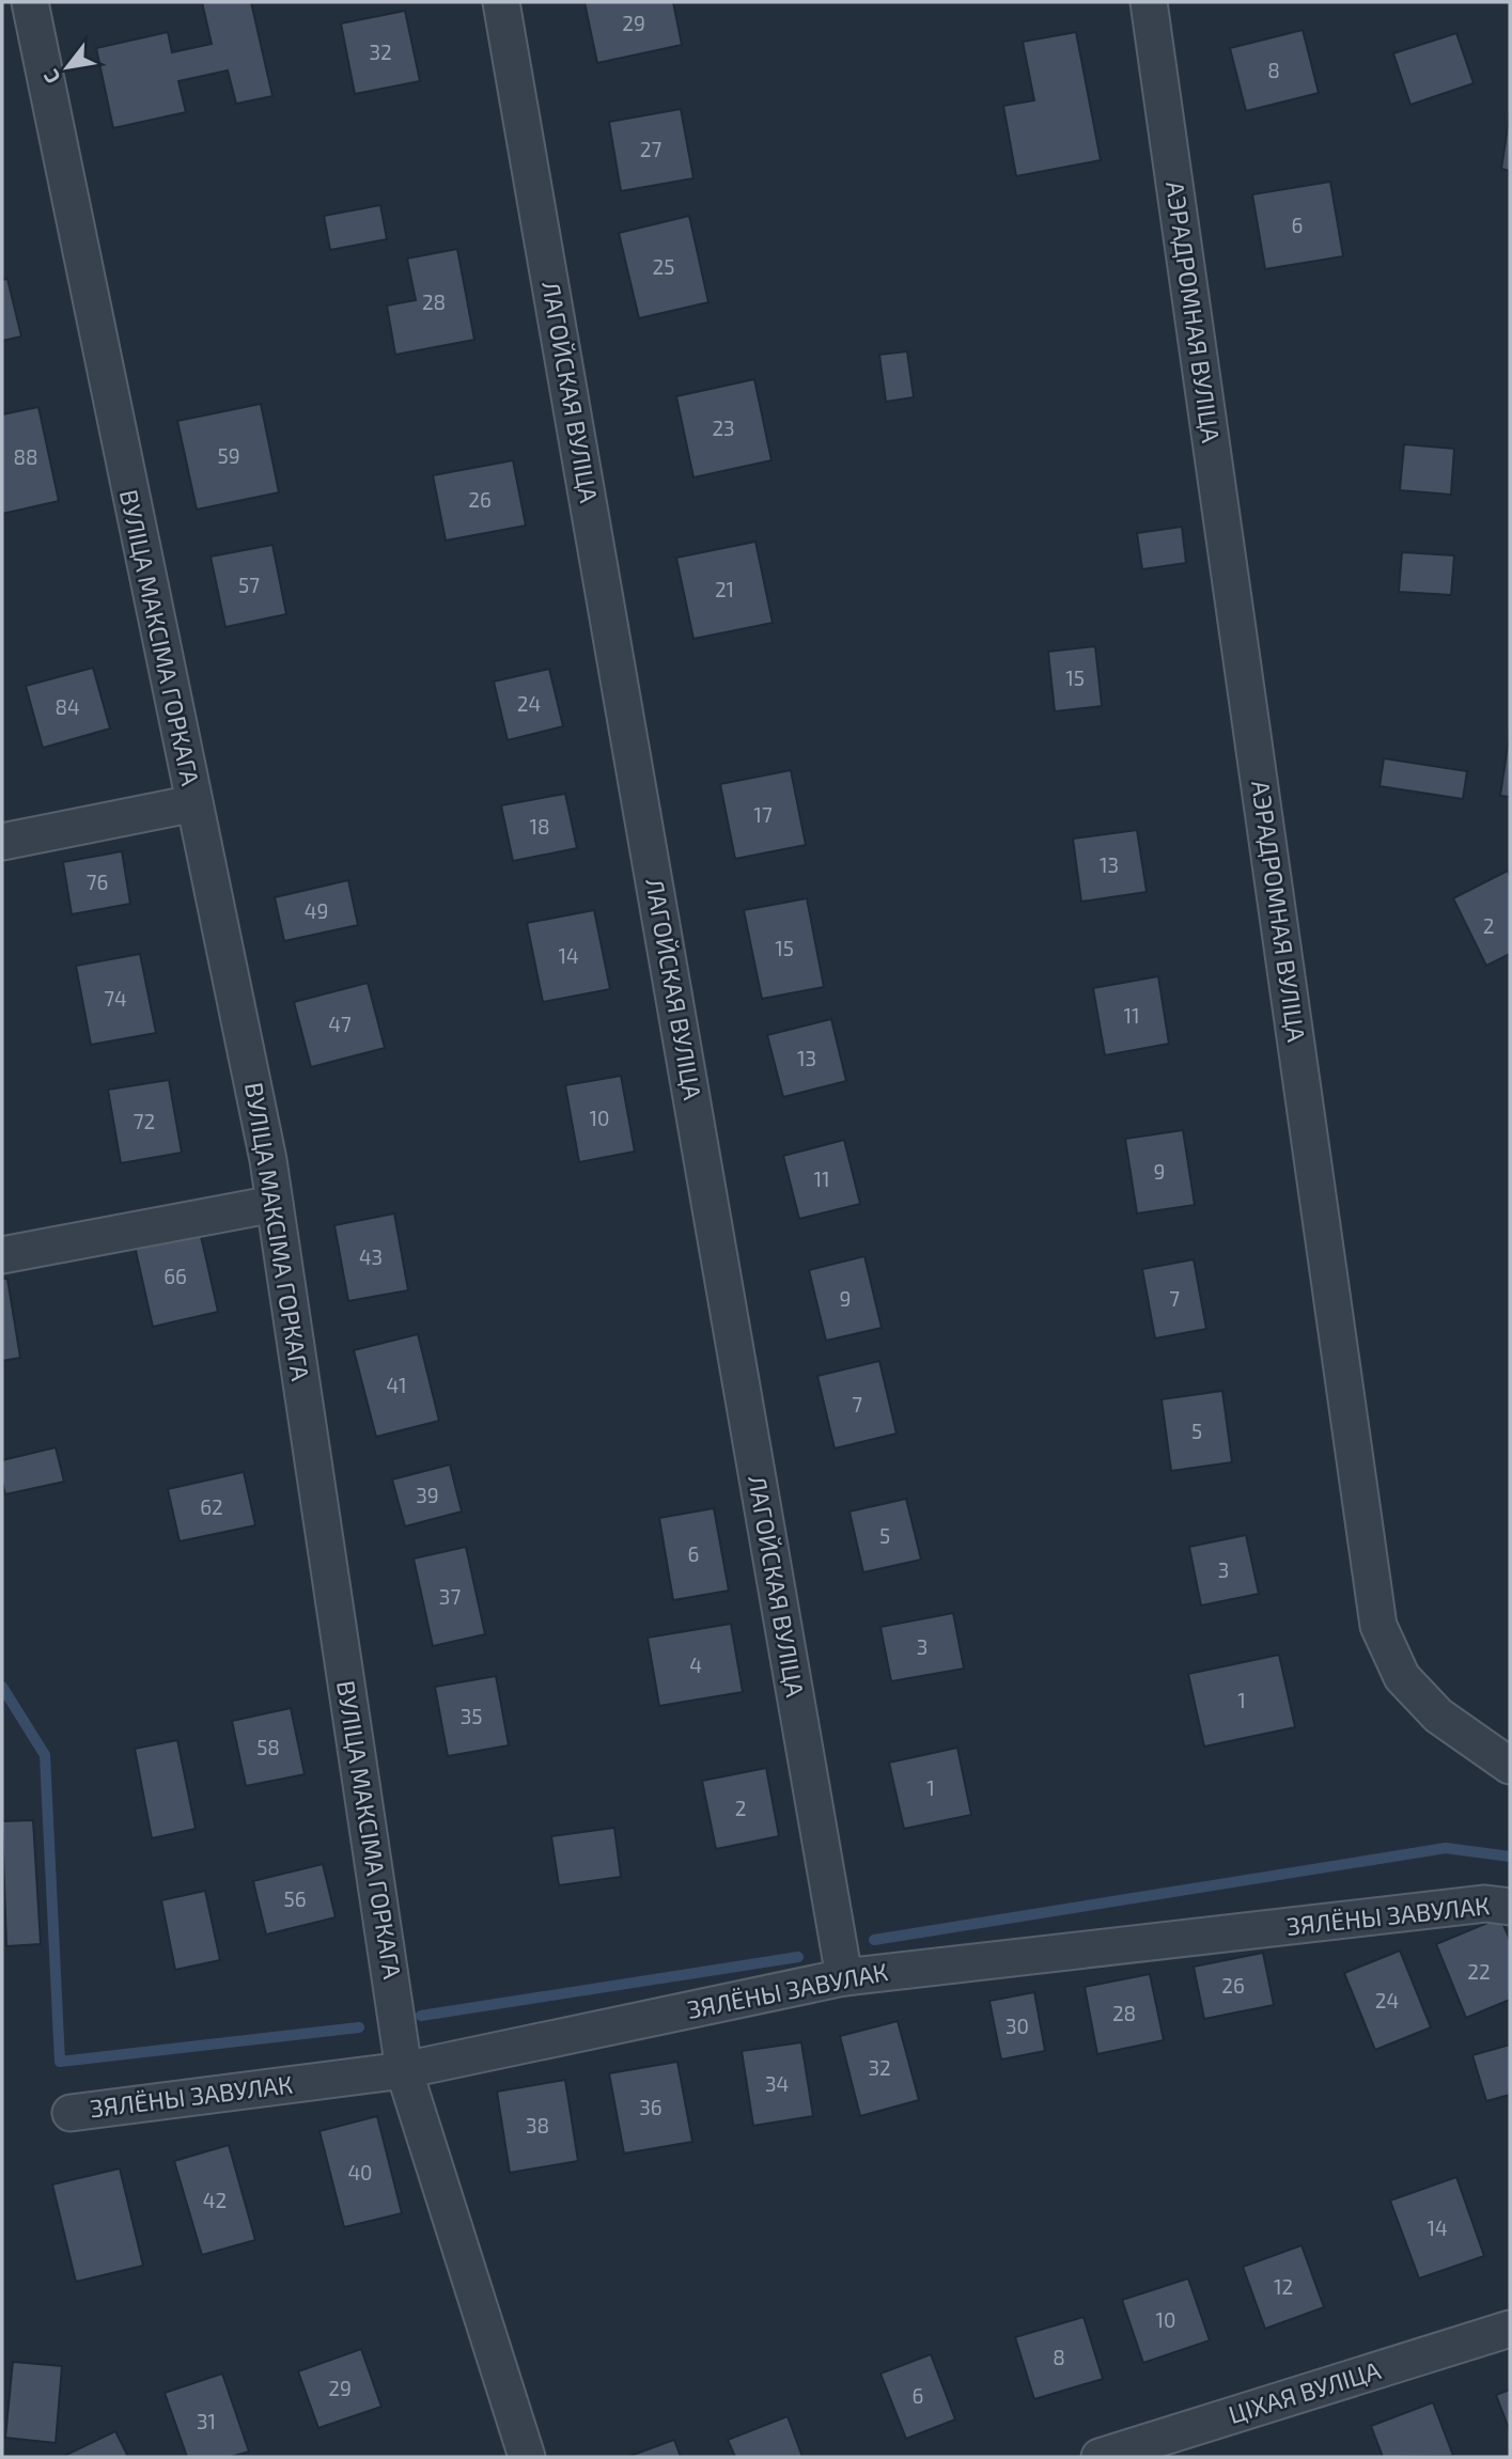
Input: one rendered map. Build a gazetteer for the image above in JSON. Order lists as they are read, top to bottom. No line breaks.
{"streets":{"street":["АЭРАДРОМНАЯ ВУЛІЦА","ЛАГОЙСКАЯ ВУЛІЦА","ВУЛІЦА МАКСІМА ГОРКАГА","ЗЯЛЁНЫ ЗАВУЛАК","ЦІХАЯ ВУЛІЦА"]},"crossings":[["ЛАГОЙСКАЯ ВУЛІЦА","ЗЯЛЁНЫ ЗАВУЛАК"],["ВУЛІЦА МАКСІМА ГОРКАГА","ЗЯЛЁНЫ ЗАВУЛАК"]],"house_numbers":["29","32","8","27","6","25","28","23","59","88","26","57","21","15","24","84","17","18","13","76","49","2","15","14","74","11","47","13","10","72","9","11","43","66","9","7","41","7","5","39","62","5","6","3","37","3","4","1","35","58","1","2","56","22","26","24","28","30","32","34","36","38","40","42","14","12","10","8","29","6","31"],"north":"bottom left"}
